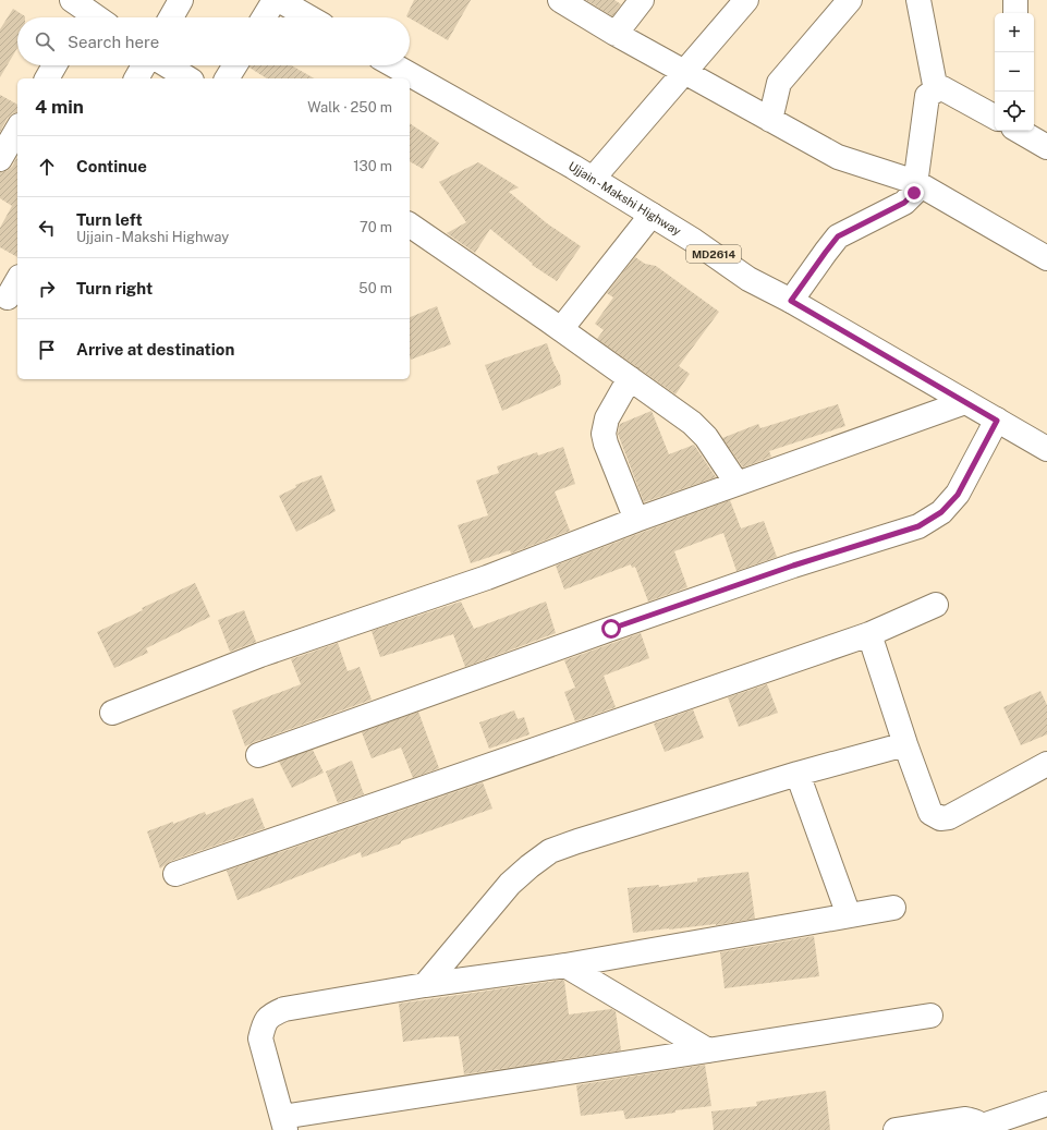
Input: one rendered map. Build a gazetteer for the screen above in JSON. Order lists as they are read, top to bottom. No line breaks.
{"streets":{"street":["Ujjain - Makshi Highway","MD2614"]},"page":{"map_buttons":["+","−"],"search":"Search here","heading":["4 min","Walk · 250 m"],"list":[["Continue","130 m"],["Turn left","Ujjain - Makshi Highway","70 m"],["Turn right","50 m"],"Arrive at destination"]}}
